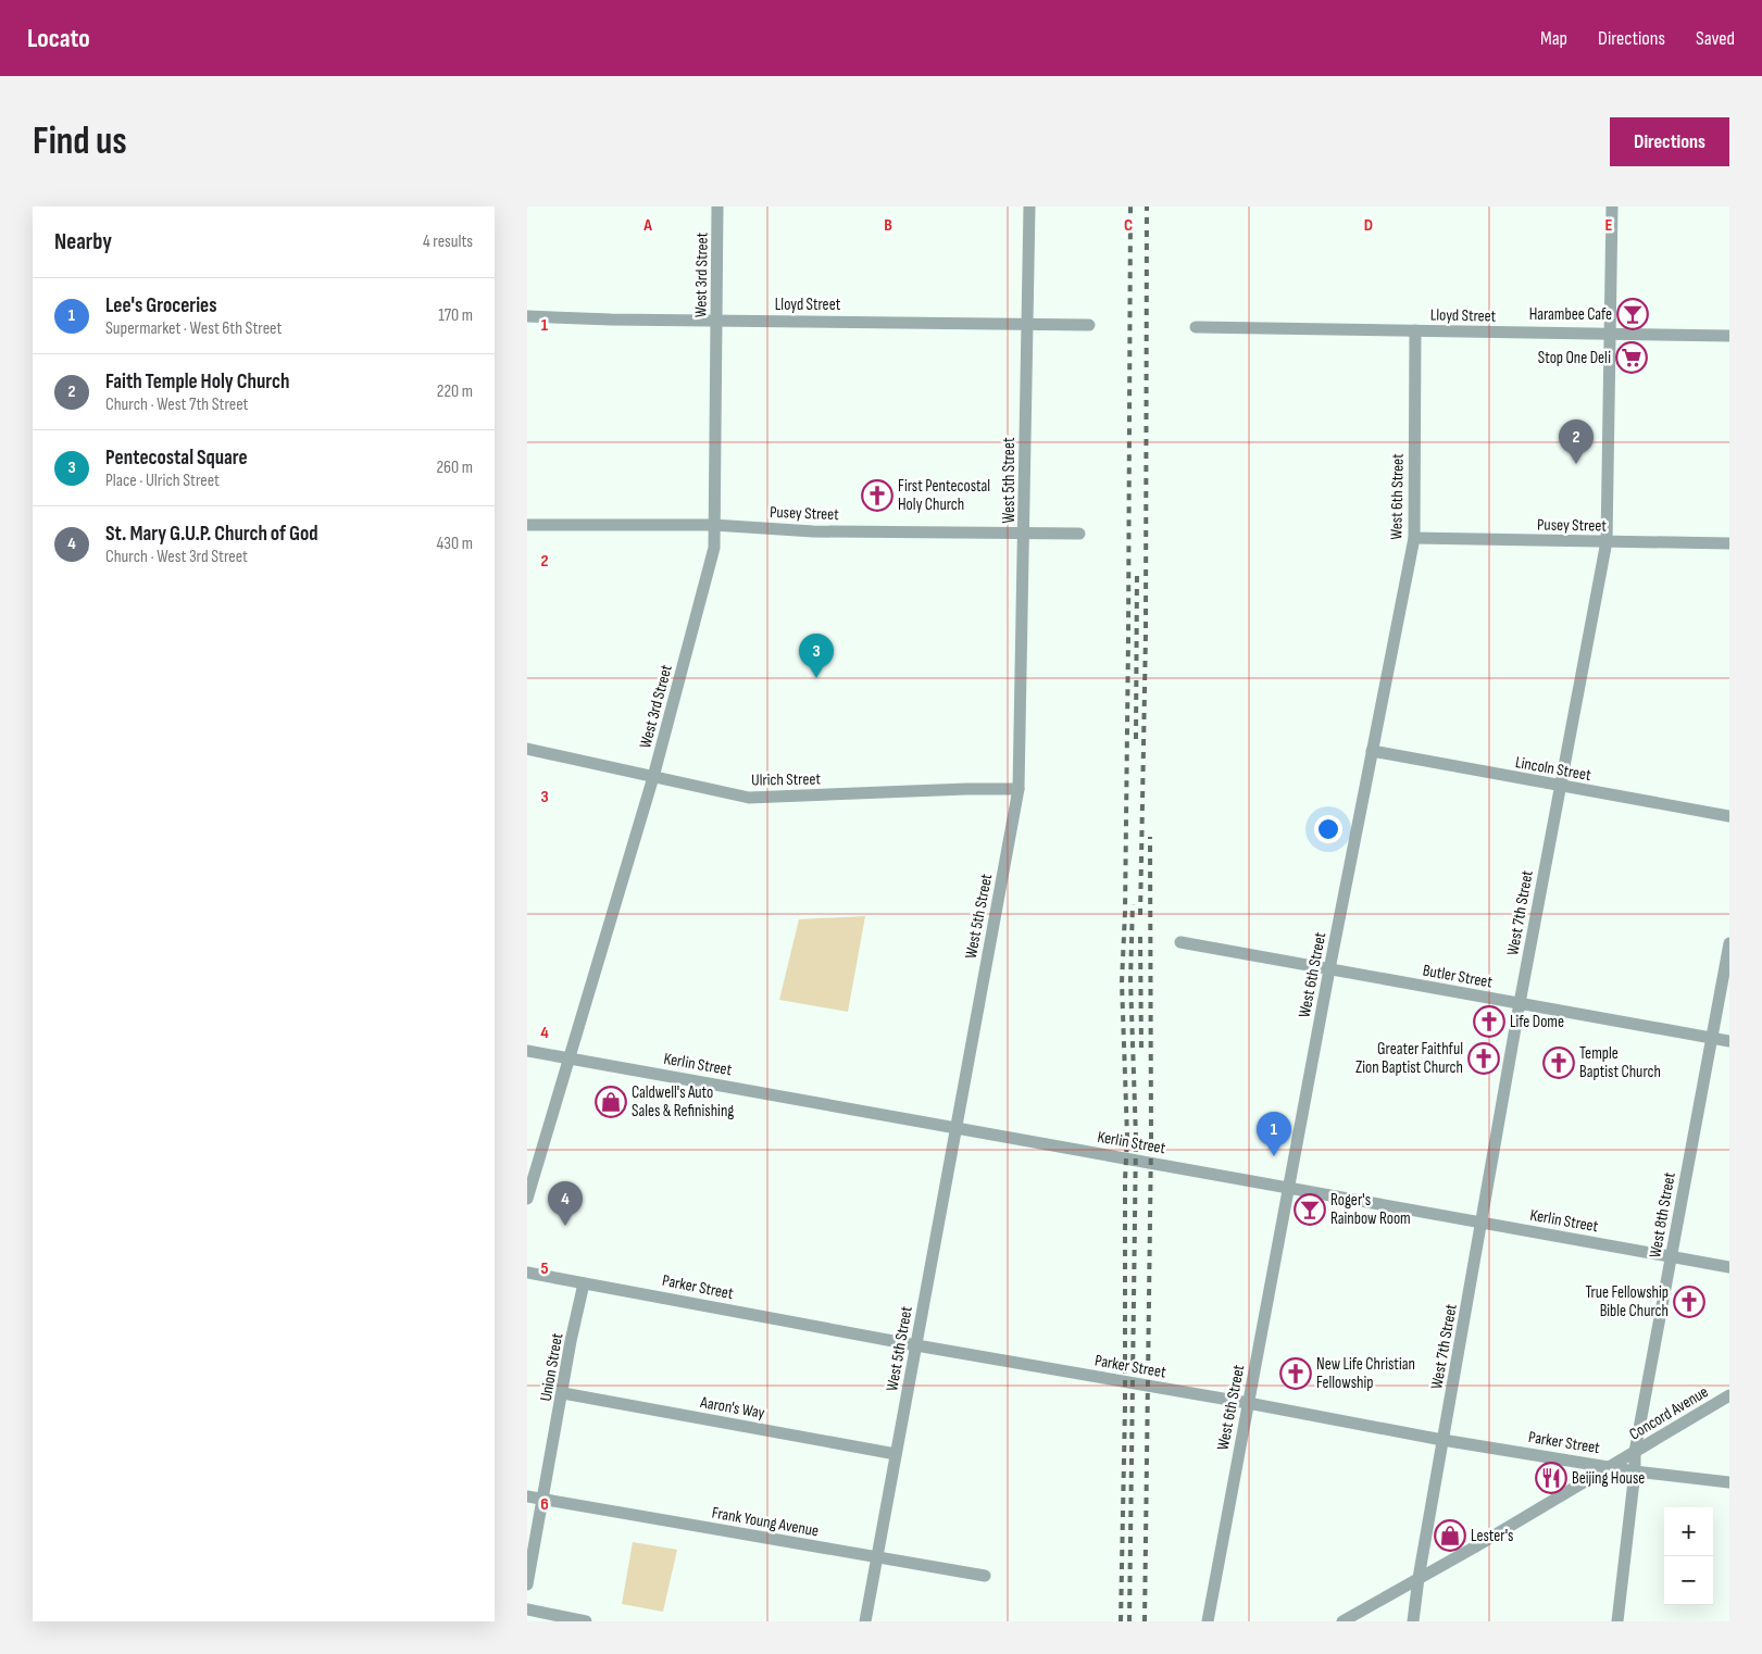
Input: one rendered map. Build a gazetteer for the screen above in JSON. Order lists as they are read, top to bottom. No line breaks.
{"streets":{"street":["West 3rd Street","Lloyd Street","West 5th Street","West 6th Street","Pusey Street","Lincoln Street","Ulrich Street","West 7th Street","Butler Street","Kerlin Street","West 8th Street","Parker Street","Union Street","Aaron's Way","Concord Avenue","Frank Young Avenue"]},"crossings":[["West 3rd Street","Lloyd Street"],["West 3rd Street","Pusey Street"],["West 3rd Street","Ulrich Street"],["West 3rd Street","Kerlin Street"],["Lloyd Street","West 5th Street"],["Lloyd Street","West 6th Street"],["Lloyd Street","West 7th Street"],["West 5th Street","Pusey Street"],["West 5th Street","Ulrich Street"],["West 5th Street","Kerlin Street"],["West 5th Street","Parker Street"],["West 5th Street","Aaron's Way"],["West 5th Street","Frank Young Avenue"],["West 6th Street","Pusey Street"],["West 6th Street","Lincoln Street"],["West 6th Street","Butler Street"],["West 6th Street","Kerlin Street"],["West 6th Street","Parker Street"],["Pusey Street","West 7th Street"],["Lincoln Street","West 7th Street"],["West 7th Street","Butler Street"],["West 7th Street","Kerlin Street"],["West 7th Street","Parker Street"],["West 7th Street","Concord Avenue"],["Butler Street","West 8th Street"],["Kerlin Street","West 8th Street"],["West 8th Street","Parker Street"],["West 8th Street","Concord Avenue"],["Parker Street","Union Street"],["Parker Street","Concord Avenue"],["Union Street","Aaron's Way"],["Union Street","Frank Young Avenue"]],"places":{"bar":["Harambee Cafe","Roger's Rainbow Room"],"supermarket":["Stop One Deli"],"church":["First Pentecostal Holy Church","Life Dome","Greater Faithful Zion Baptist Church","Temple Baptist Church","True Fellowship Bible Church","New Life Christian Fellowship"],"shop":["Caldwell's Auto Sales & Refinishing","Lester's"],"restaurant":["Beijing House"]},"page":{"header":"Locato","nav":["Map","Directions","Saved"],"buttons":"Directions","title":"Find us","heading":["Nearby","4 results"],"list":[{"mark":"1","name":"Lee's Groceries","note":"Supermarket · West 6th Street","value":"170 m"},{"mark":"2","name":"Faith Temple Holy Church","note":"Church · West 7th Street","value":"220 m"},{"mark":"3","name":"Pentecostal Square","note":"Place · Ulrich Street","value":"260 m"},{"mark":"4","name":"St. Mary G.U.P. Church of God","note":"Church · West 3rd Street","value":"430 m"}],"pins":["2","3","1","4"],"map_buttons":["+","−"]},"grid":{"columns":["A","B","C","D","E"],"rows":["1","2","3","4","5","6"]}}
